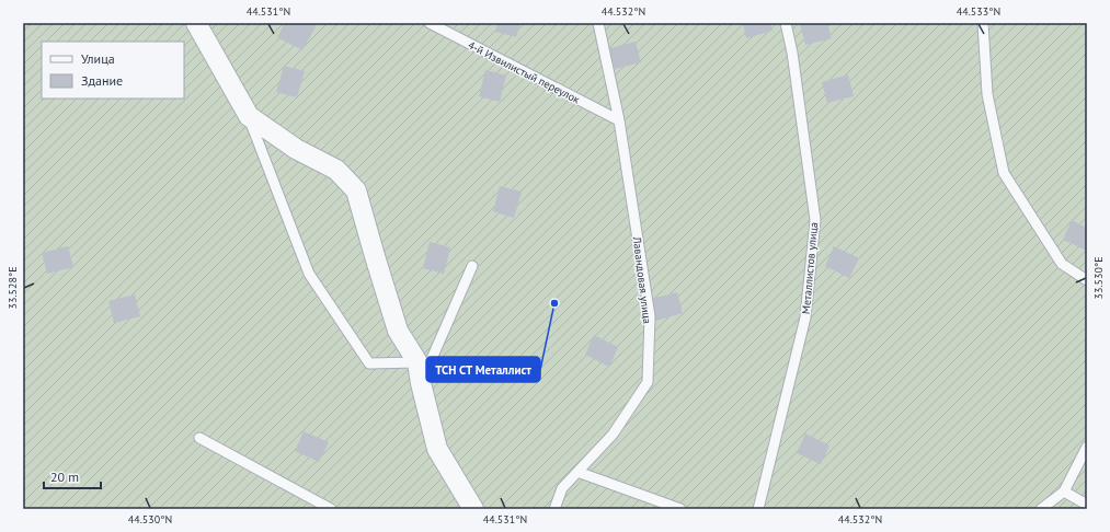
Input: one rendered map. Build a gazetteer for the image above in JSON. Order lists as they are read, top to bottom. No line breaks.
{"streets":{"lane":["4-й Извилистый переулок","Металлистов улица","Лавандовая улица"]},"crossings":[["4-й Извилистый переулок","Лавандовая улица"]],"places":["ТСН СТ Металлист"],"legend":["Улица","Здание"],"scale_bar":"20 m","coordinates":["44.531°N","44.532°N","44.533°N","33.530°E","33.528°E","44.530°N"]}
